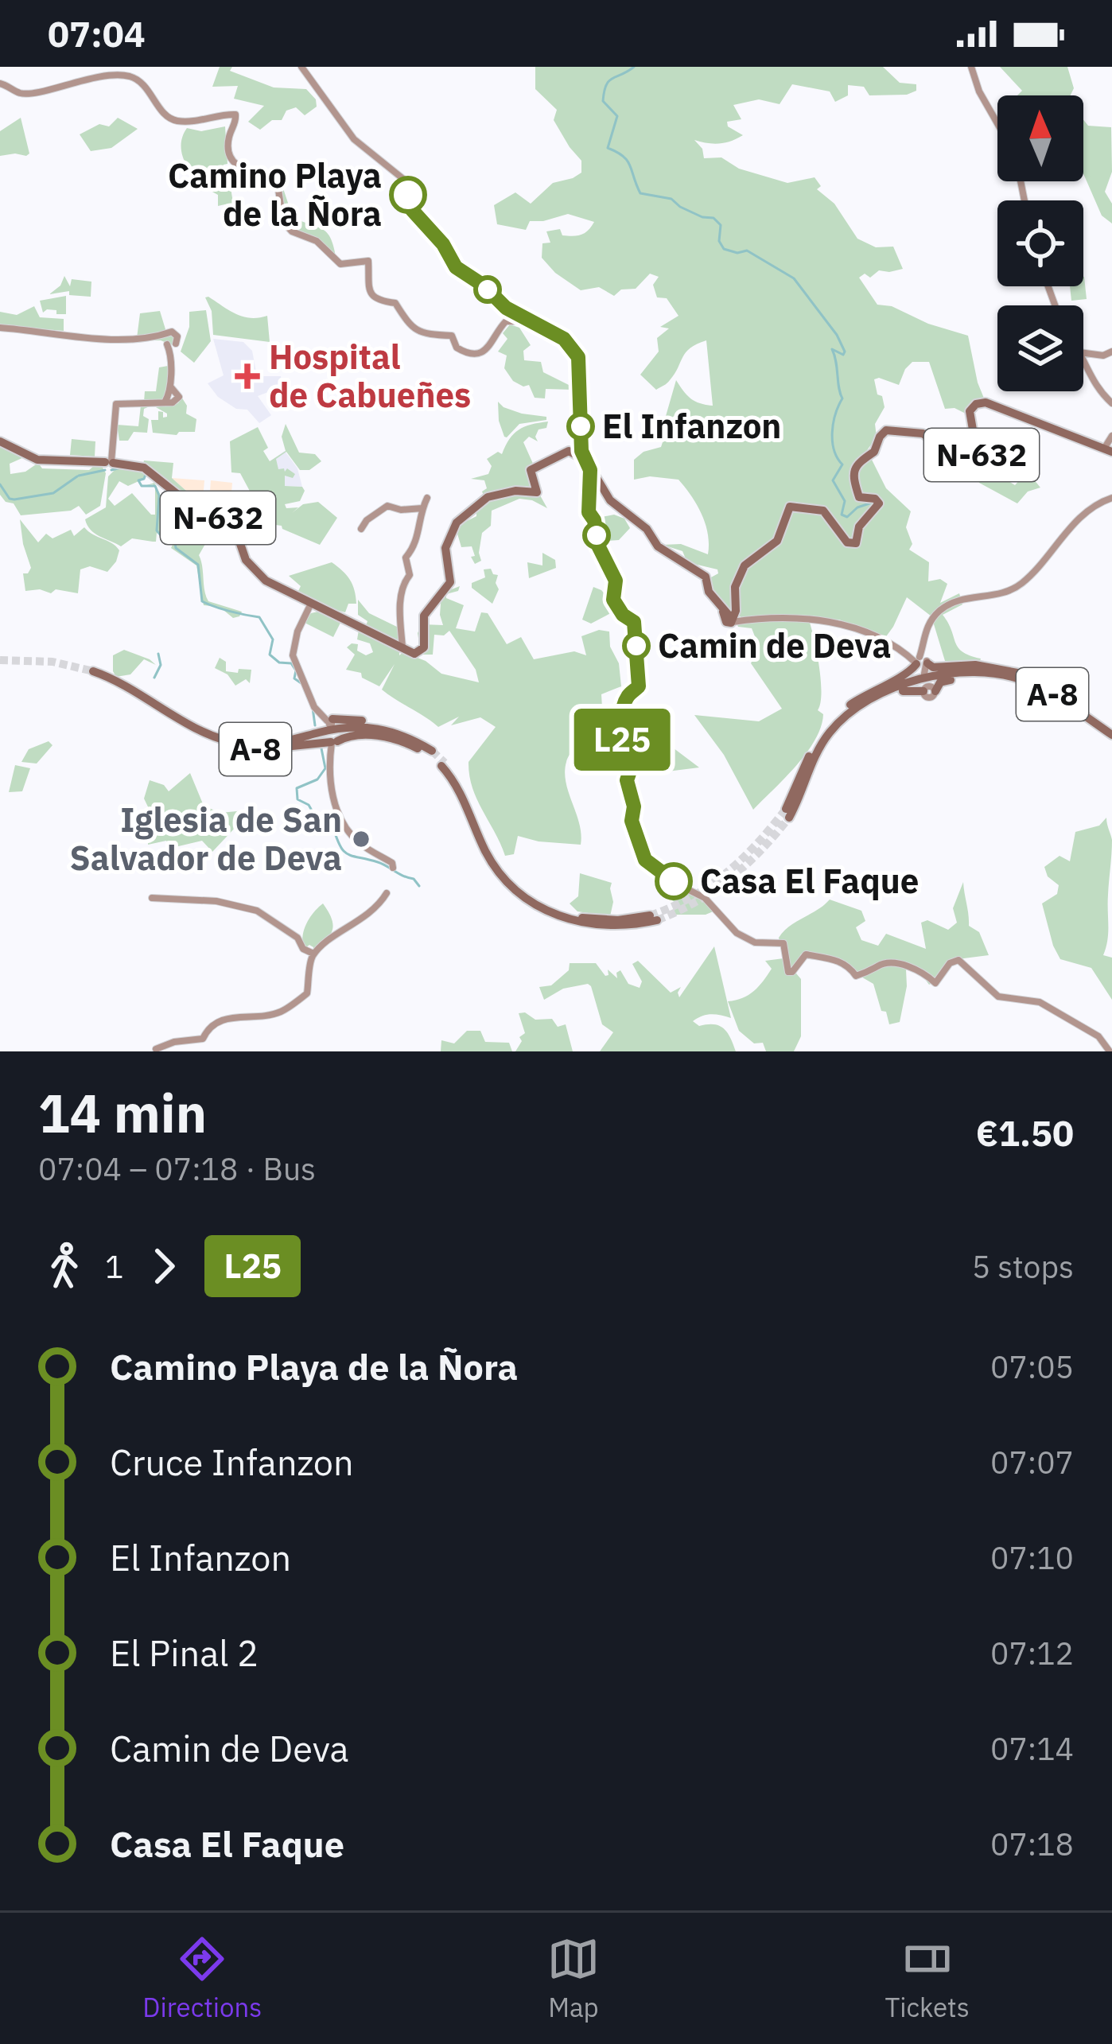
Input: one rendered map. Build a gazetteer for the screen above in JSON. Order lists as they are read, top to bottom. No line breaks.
{"streets":{"highway":["N-632","A-8"]},"places":{"other":["Camino Playa de la Ñora","El Infanzon","Camin de Deva","Iglesia de San Salvador de Deva","Casa El Faque"],"health":["Hospital de Cabueñes"]},"lines":["bus line L25"],"north":"top","page":{"status":"07:04","on_map":"L25","heading":["14 min","07:04 – 07:18 · Bus","€1.50"],"legs":["1","L25","5 stops"],"list":[{"name":"Camino Playa de la Ñora","value":"07:05"},{"name":"Cruce Infanzon","value":"07:07"},{"name":"El Infanzon","value":"07:10"},{"name":"El Pinal 2","value":"07:12"},{"name":"Camin de Deva","value":"07:14"},{"name":"Casa El Faque","value":"07:18"}],"tabs":["Directions","Map","Tickets"]}}
